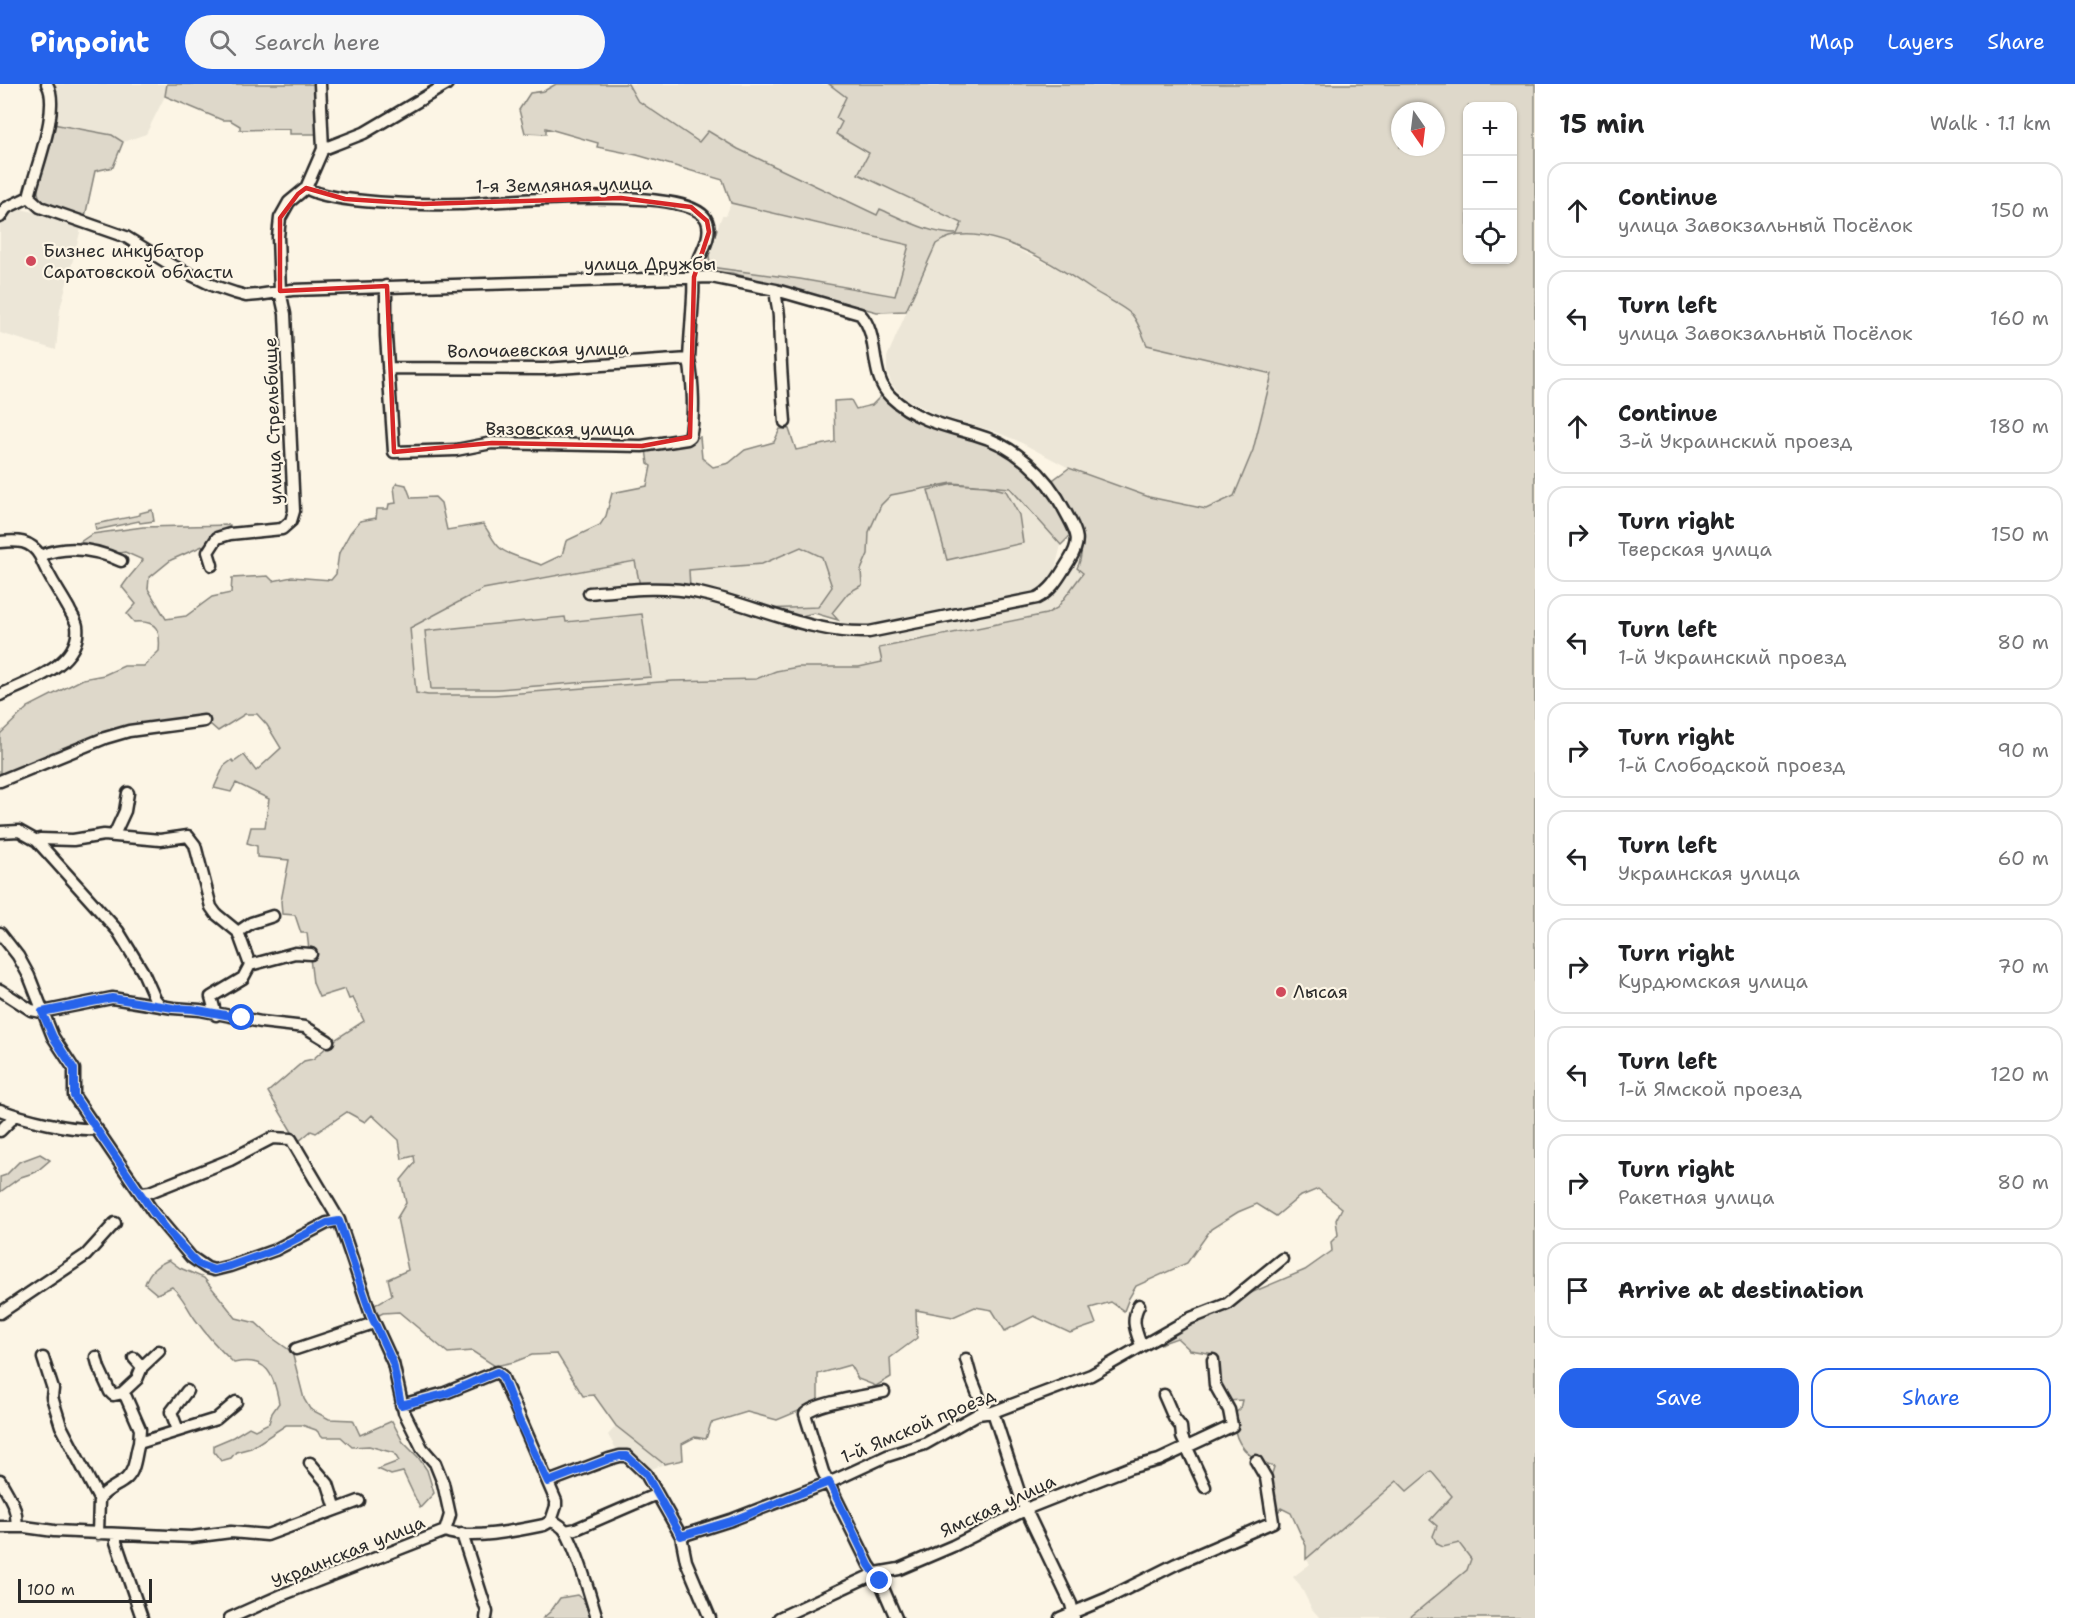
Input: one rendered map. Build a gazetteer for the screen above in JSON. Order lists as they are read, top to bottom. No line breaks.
{"streets":{"street":["1-я Земляная улица","улица Дружбы","Волочаевская улица","улица Стрельбище","Вязовская улица","1-й Ямской проезд","Ямская улица","Украинская улица"]},"crossings":[["1-я Земляная улица","улица Дружбы"],["1-я Земляная улица","Волочаевская улица"],["1-я Земляная улица","Вязовская улица"],["улица Дружбы","улица Стрельбище"],["Волочаевская улица","Вязовская улица"]],"places":["Бизнес инкубатор Саратовской области","Лысая"],"scale_bar":"100 m","north":"bottom","page":{"header":"Pinpoint","search":"Search here","nav":["Map","Layers","Share"],"heading":["15 min","Walk · 1.1 km"],"map_buttons":["+","−"],"list":[["Continue","улица Завокзальный Посёлок","150 m"],["Turn left","улица Завокзальный Посёлок","160 m"],["Continue","3-й Украинский проезд","180 m"],["Turn right","Тверская улица","150 m"],["Turn left","1-й Украинский проезд","80 m"],["Turn right","1-й Слободской проезд","90 m"],["Turn left","Украинская улица","60 m"],["Turn right","Курдюмская улица","70 m"],["Turn left","1-й Ямской проезд","120 m"],["Turn right","Ракетная улица","80 m"],"Arrive at destination"],"buttons":["Save","Share"],"scale":"100 m"}}
